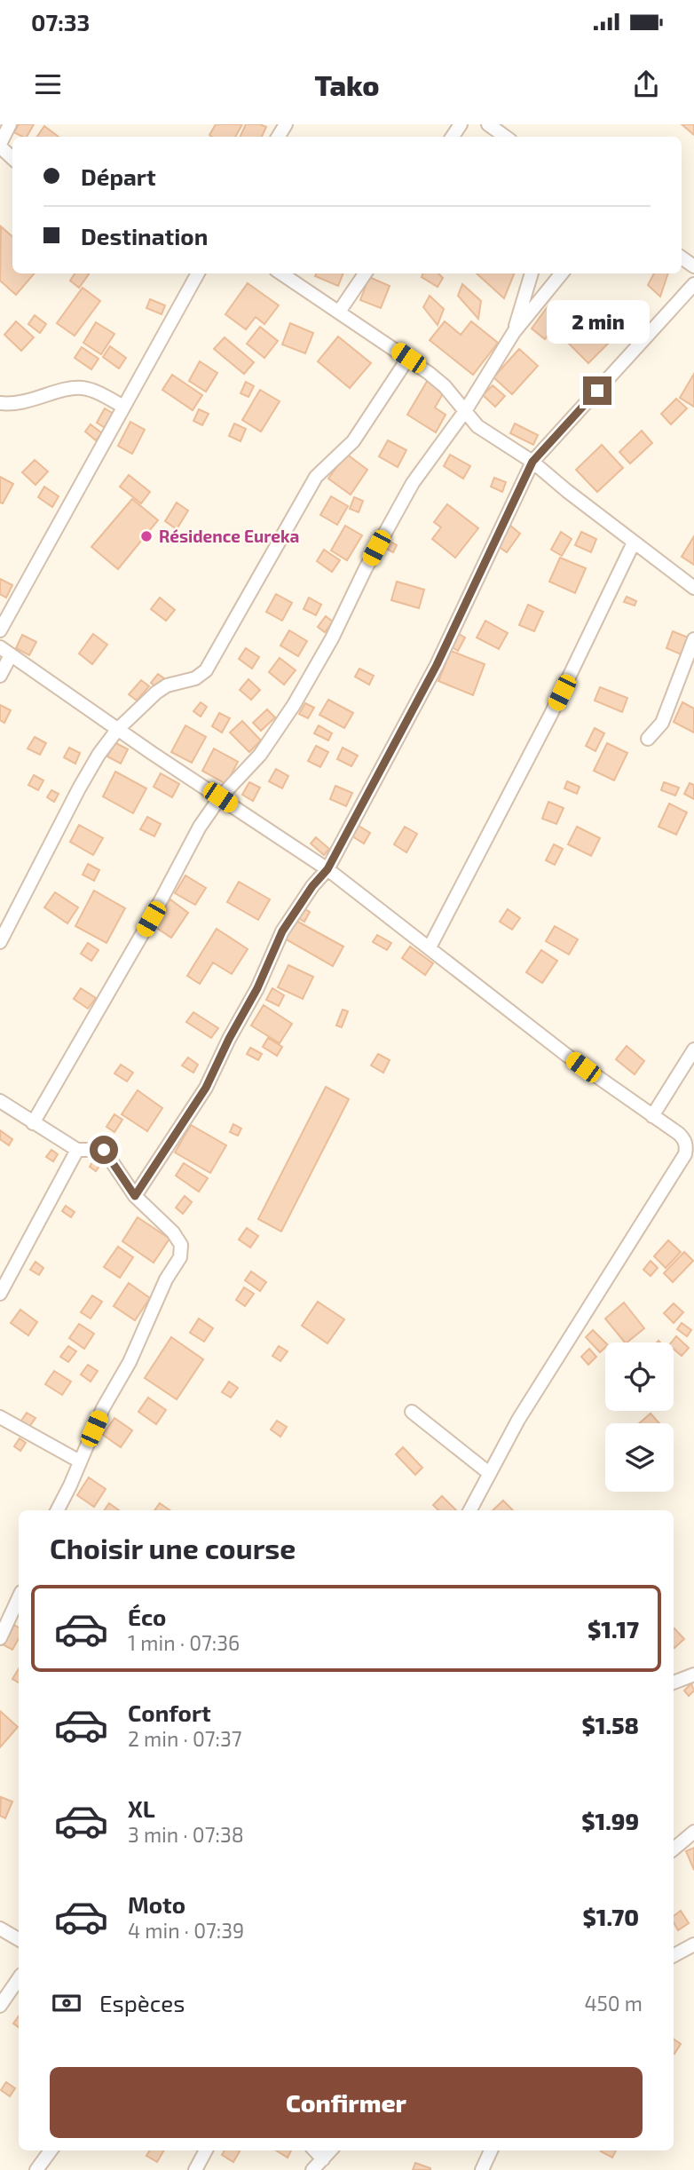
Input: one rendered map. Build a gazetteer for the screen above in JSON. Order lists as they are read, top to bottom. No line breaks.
{"places":["Résidence Eureka"],"page":{"status":"07:33","header":"Tako","banner":["Départ","Destination"],"bubble":"2 min","heading":"Choisir une course","list":[{"name":"Éco","note":"1 min · 07:36","value":"$1.17"},{"name":"Confort","note":"2 min · 07:37","value":"$1.58"},{"name":"XL","note":"3 min · 07:38","value":"$1.99"},{"name":"Moto","note":"4 min · 07:39","value":"$1.70"}],"pay":["Espèces","450 m"],"buttons":"Confirmer"}}
